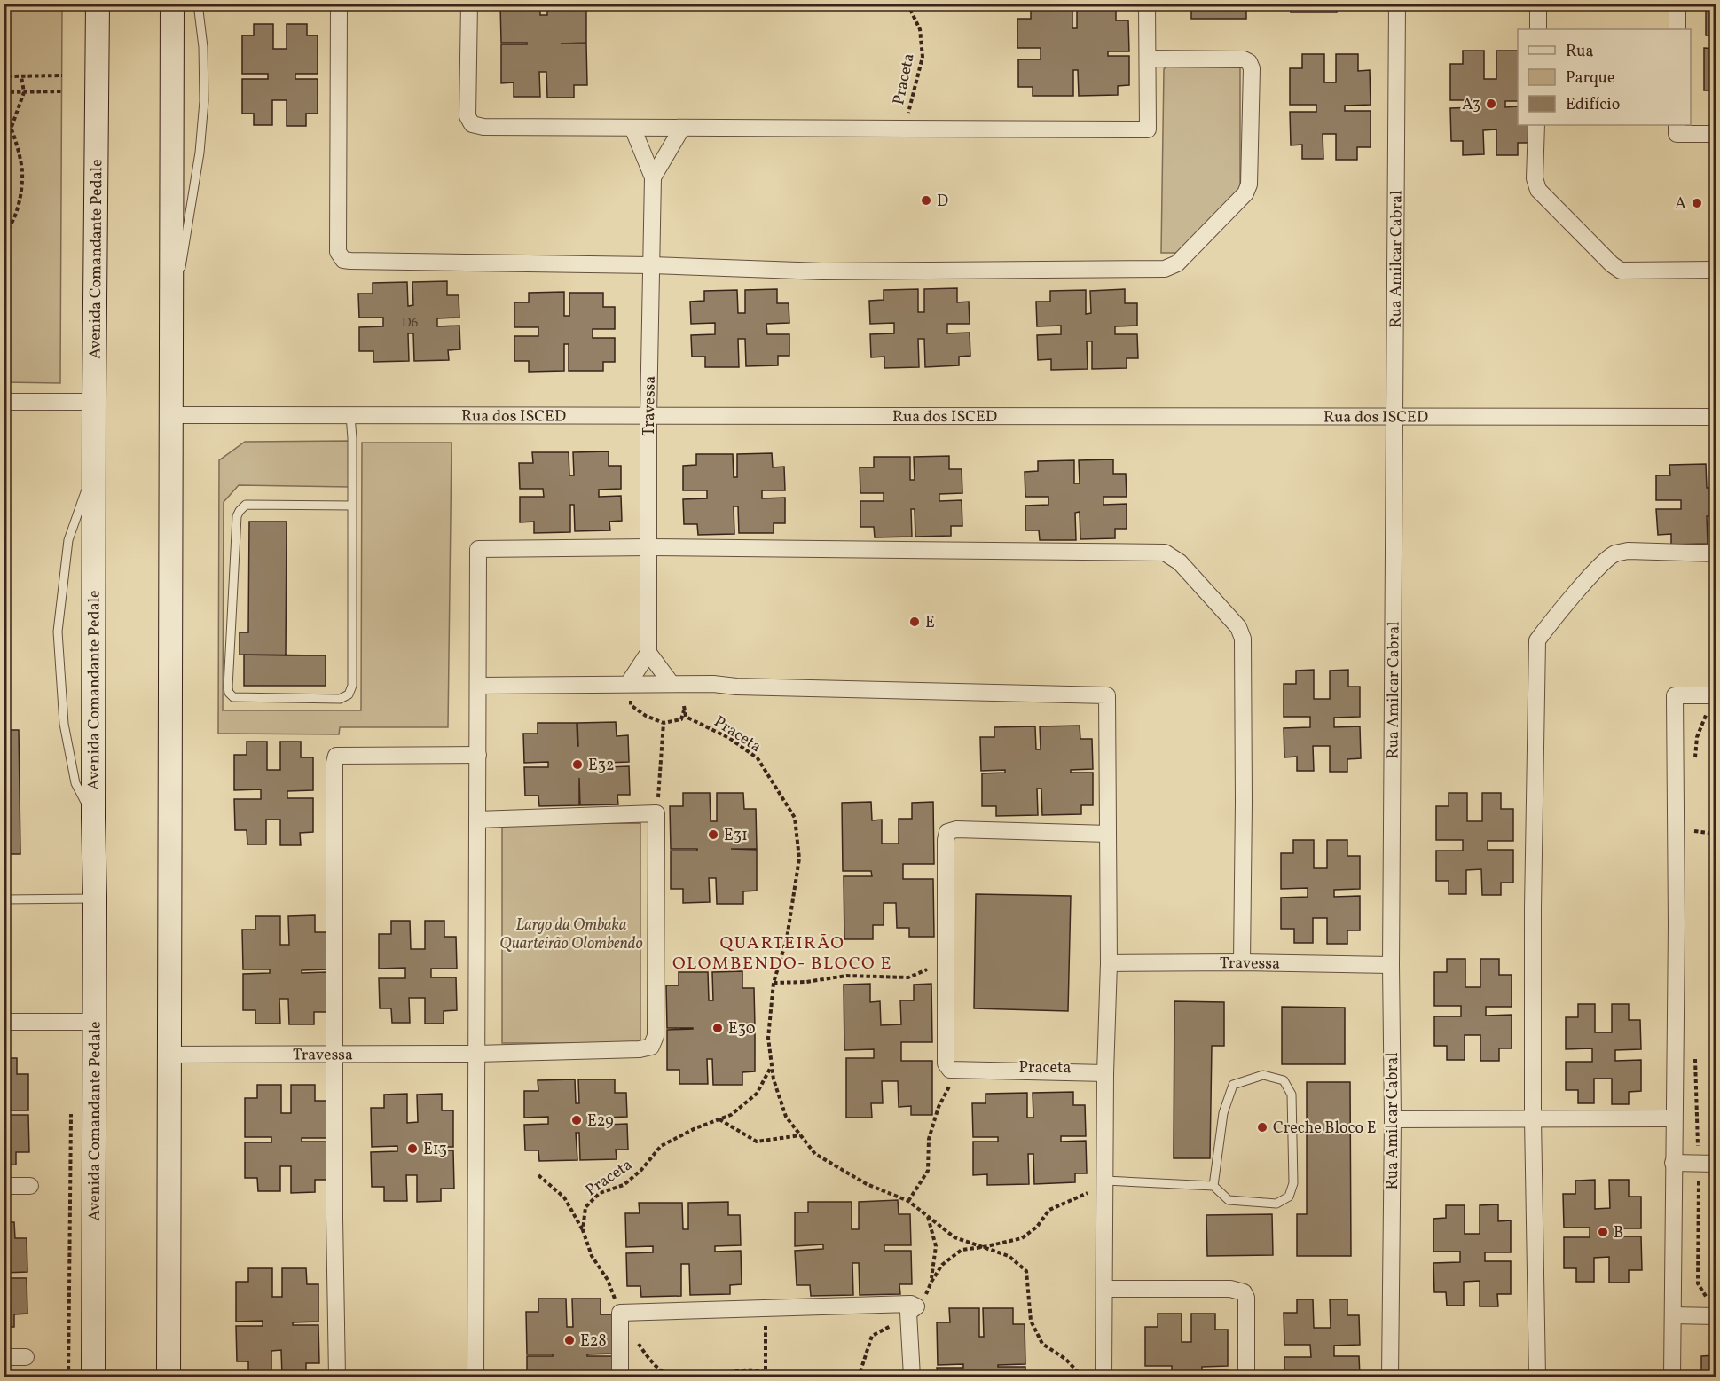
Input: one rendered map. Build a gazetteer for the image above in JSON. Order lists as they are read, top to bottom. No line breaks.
{"streets":{"street":["Avenida Comandante Pedale","Rua Amilcar Cabral","Travessa","Rua dos ISCED"],"path":["Praceta"]},"crossings":[["Rua Amilcar Cabral","Travessa"],["Rua Amilcar Cabral","Rua dos ISCED"],["Travessa","Rua dos ISCED"]],"districts":["QUARTEIRÃO OLOMBENDO- BLOCO E"],"parks":["Largo da Ombaka Quarteirão Olombendo"],"places":["A3","D","A","E","E32","E31","E30","E29","Creche Bloco E","E13","B","E28"],"house_numbers":["D6"],"legend":["Rua","Parque","Edifício"]}
